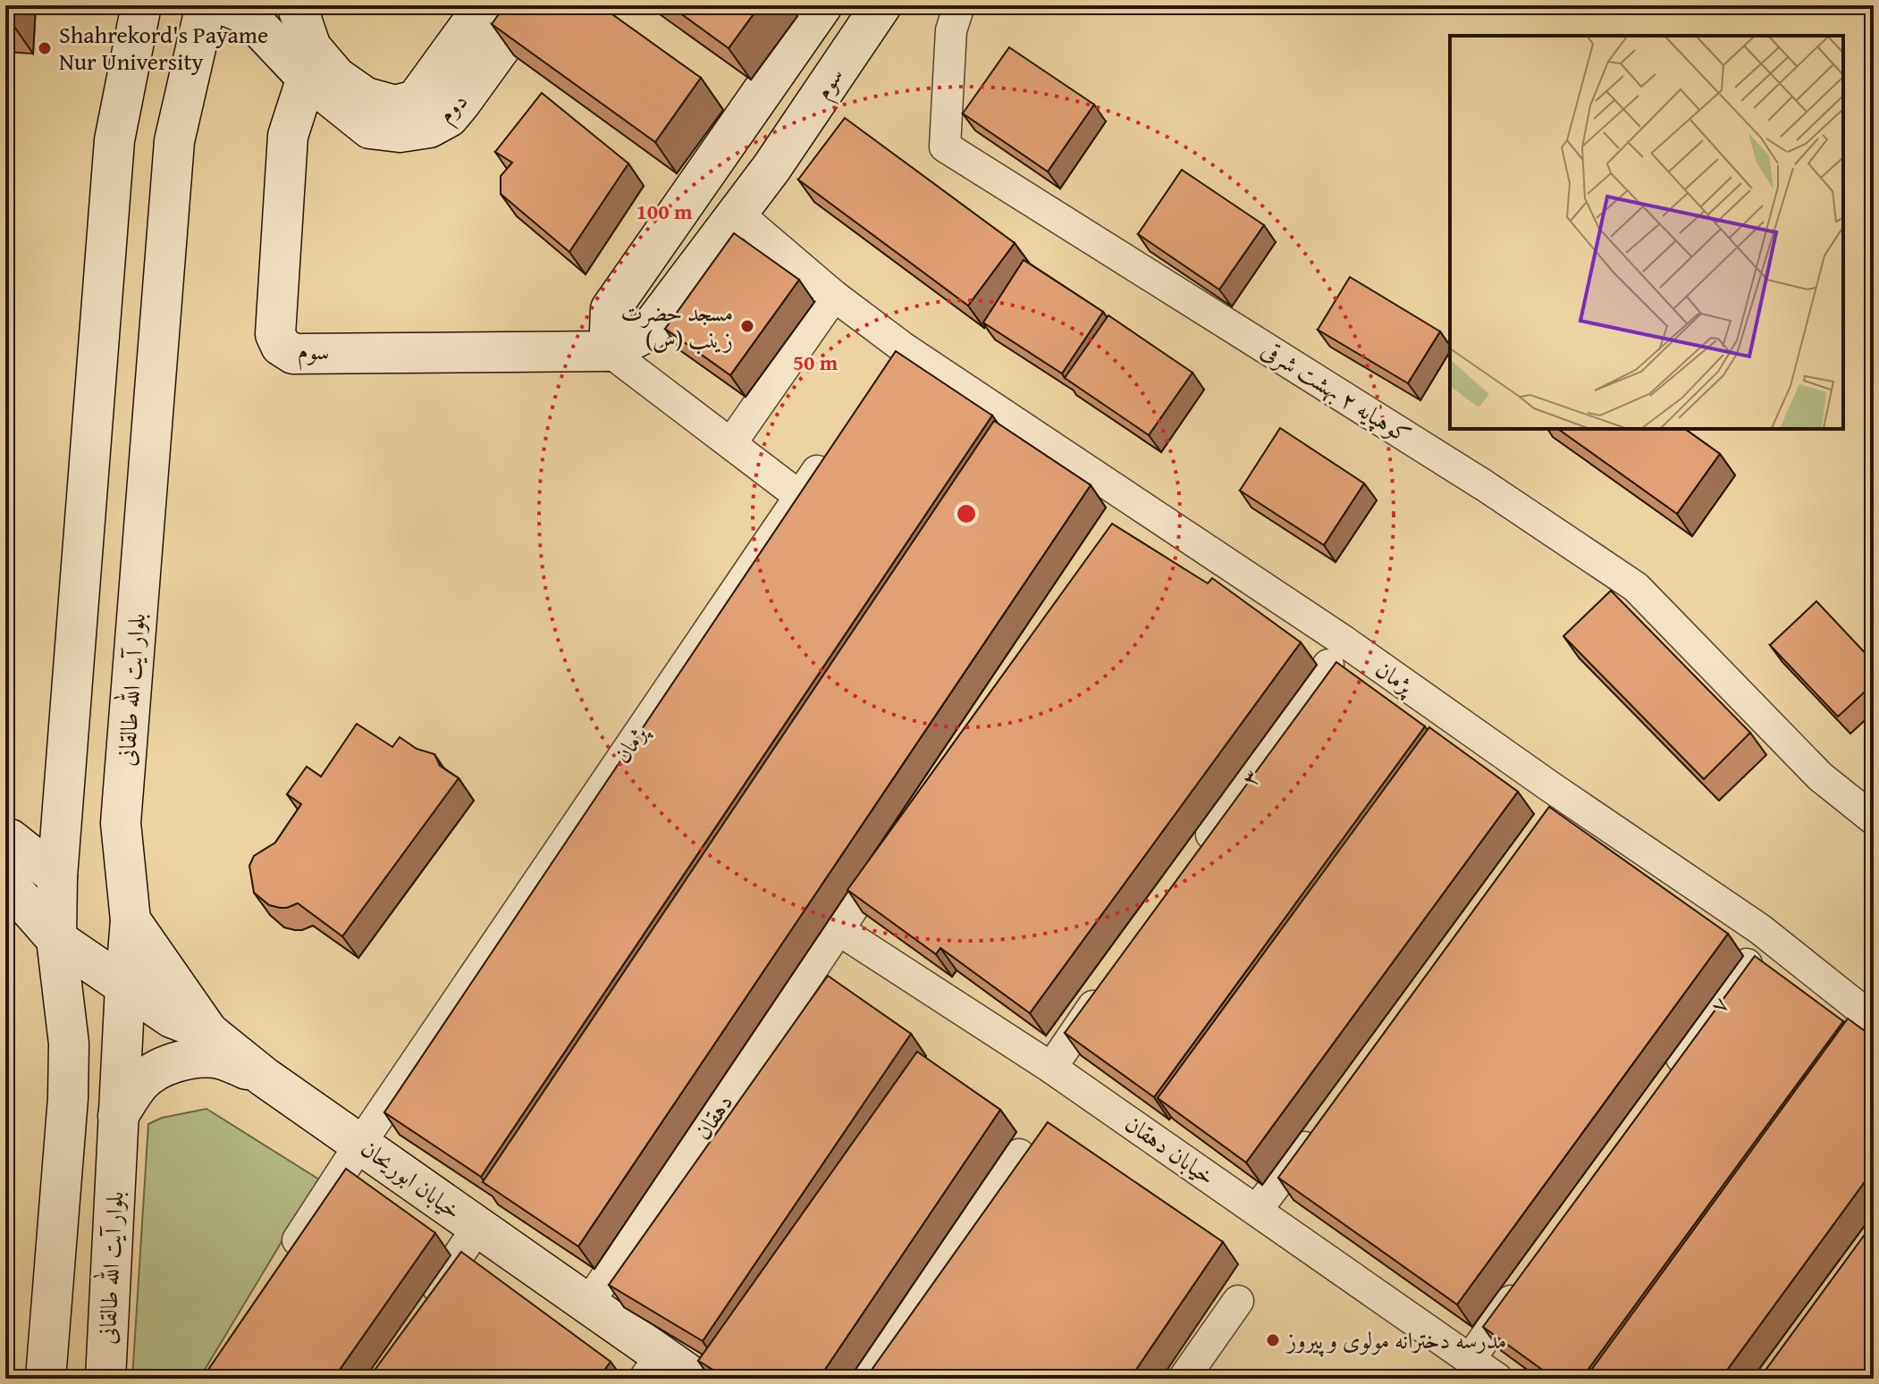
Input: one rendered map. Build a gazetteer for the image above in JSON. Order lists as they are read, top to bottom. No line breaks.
{"streets":{"main road":["سوم","دوم","بلوار آیت الله طالقانی","خیابان ابوریحان"],"street":["کوهپایه ۲ بهشت شرقی","پژمان","۳","۷","دهقان","خیابان دهقان"]},"crossings":[["سوم","دوم"],["سوم","پژمان"],["پژمان","خیابان ابوریحان"],["بلوار آیت الله طالقانی","خیابان ابوریحان"],["دهقان","خیابان دهقان"],["دهقان","خیابان ابوریحان"]],"places":["Shahrekord's Payame Nur University","مسجد حضرت زینب (س)","مدرسه دخترانه مولوی و پیروز"],"rings":["100 m","50 m"]}
